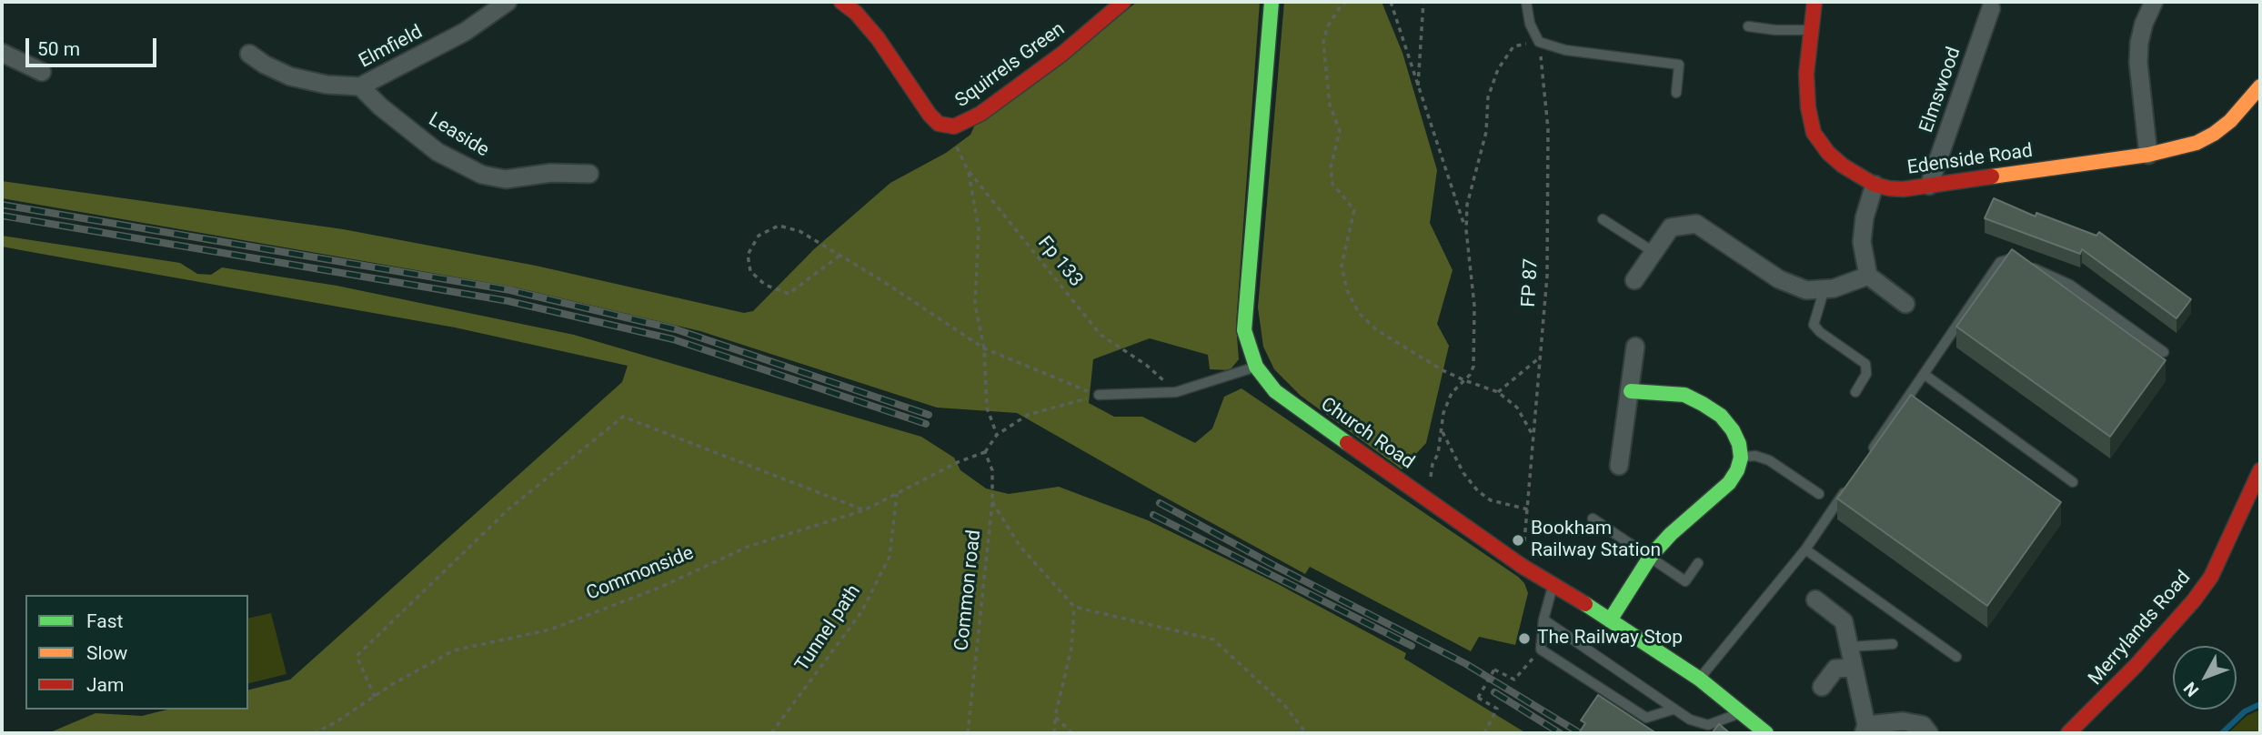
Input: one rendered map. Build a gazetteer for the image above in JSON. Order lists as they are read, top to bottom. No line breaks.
{"streets":{"street":["Elmfield","Squirrels Green","Elmswood","Leaside","Edenside Road","Church Road","Merrylands Road"],"path":["Fp 133","FP 87","Commonside","Common road","Tunnel path"]},"crossings":[["Elmfield","Leaside"],["Squirrels Green","Fp 133"],["Elmswood","Edenside Road"],["FP 87","Church Road"],["Commonside","Common road"],["Commonside","Tunnel path"]],"places":["Bookham Railway Station","The Railway Stop"],"legend":["Fast","Slow","Jam"],"scale_bar":"50 m","north":"bottom left"}
